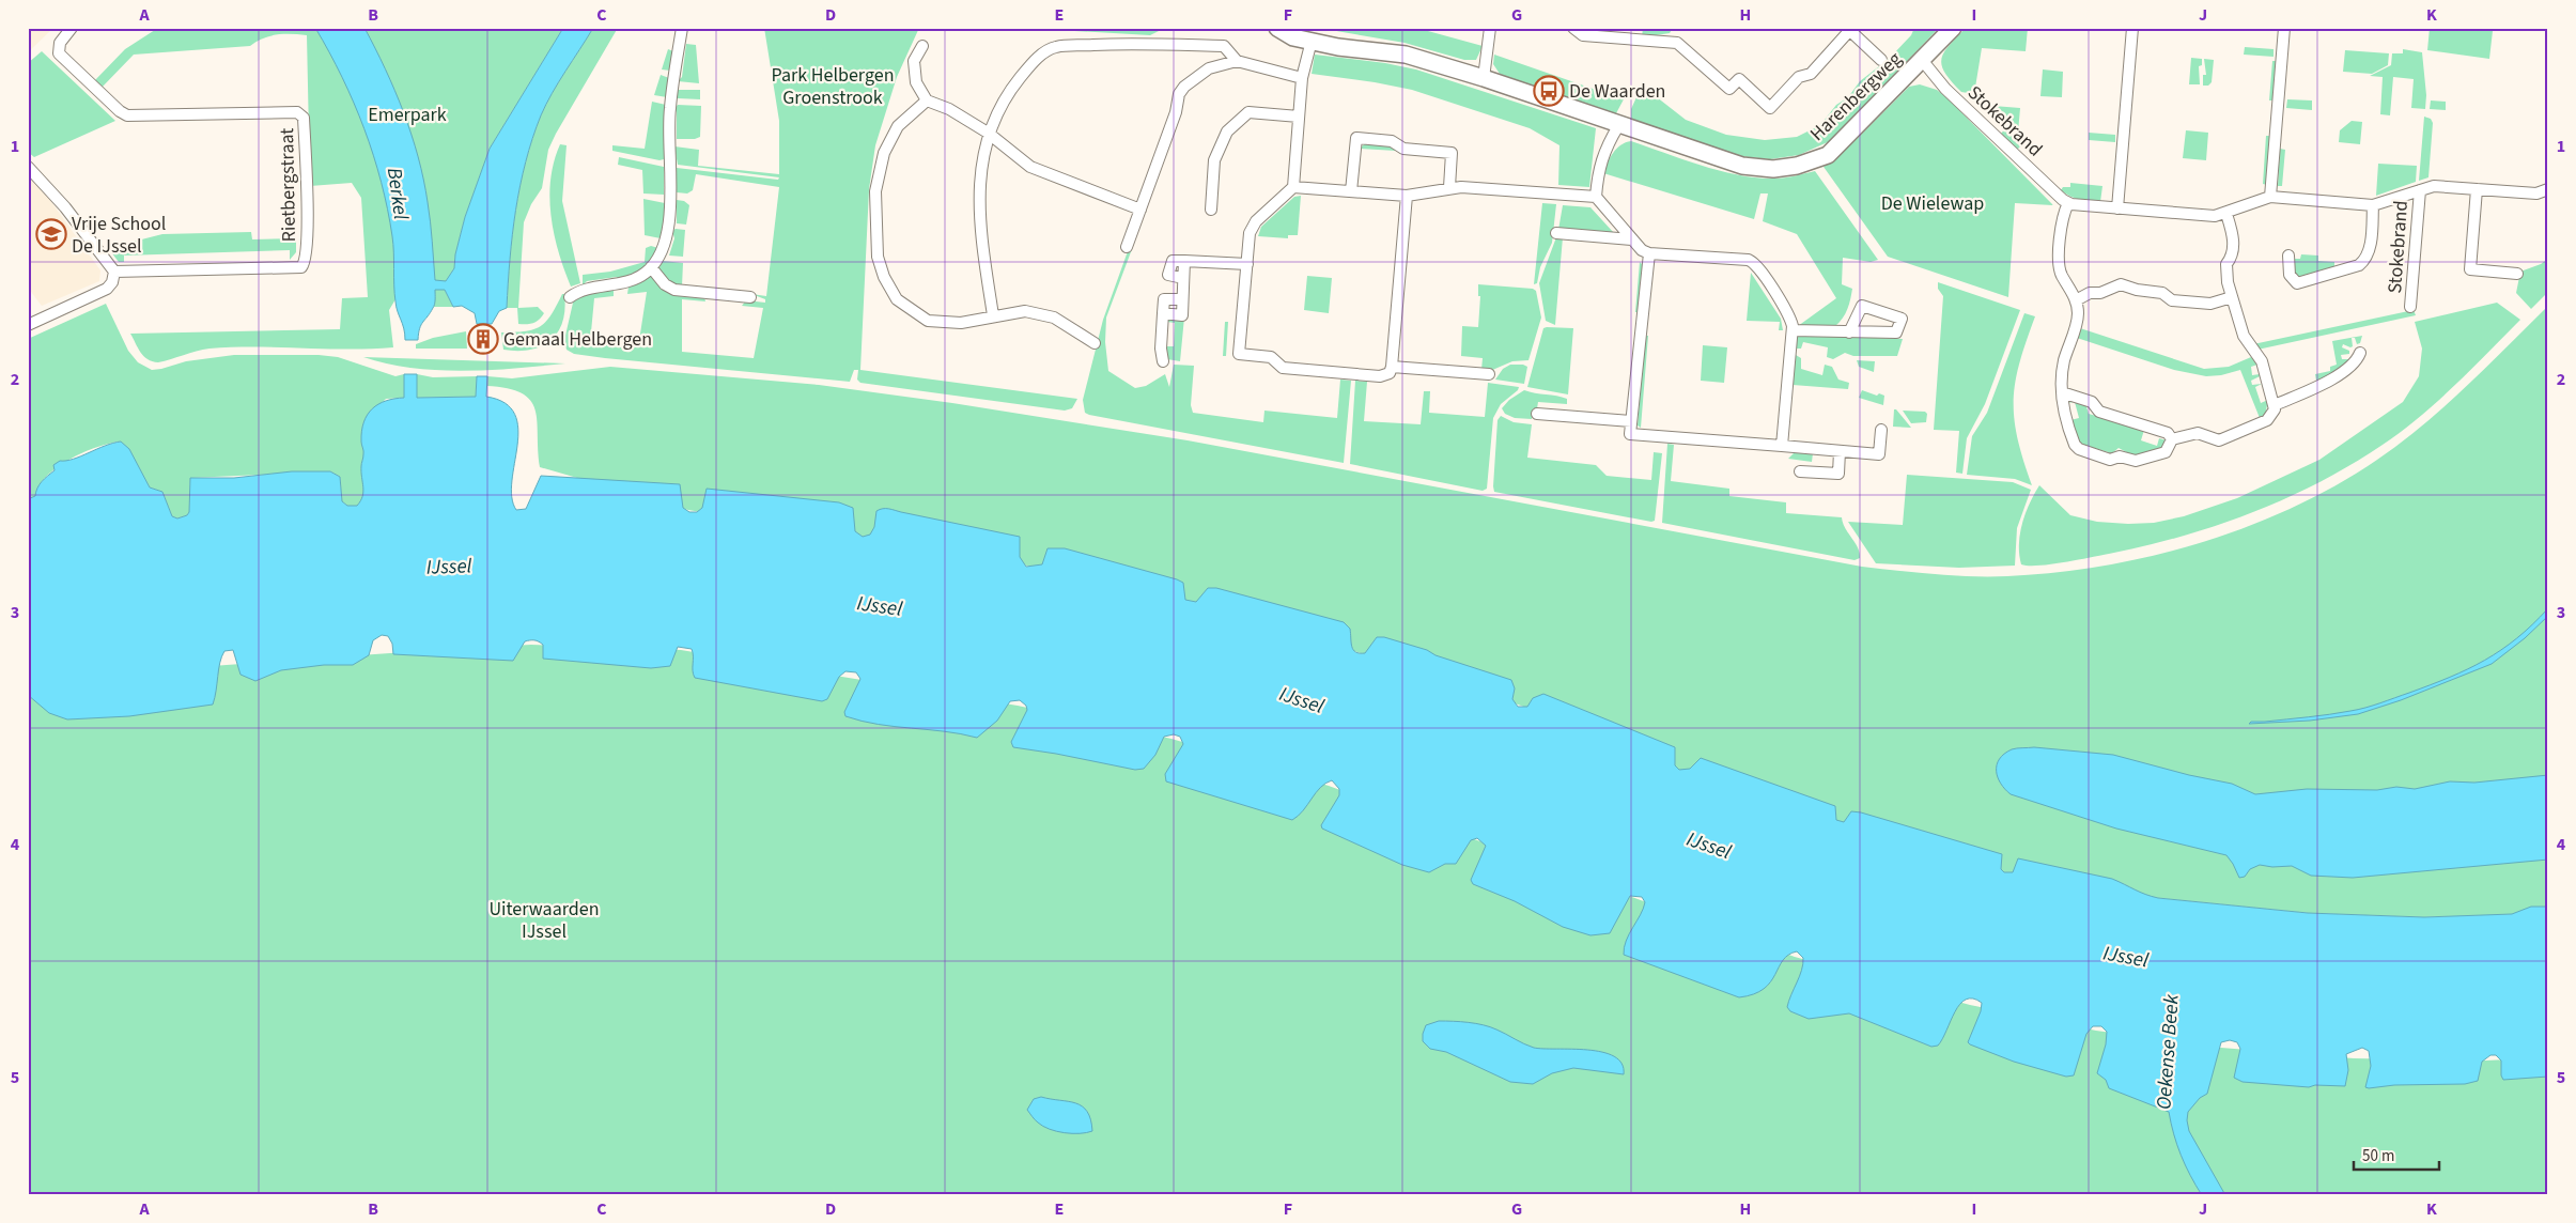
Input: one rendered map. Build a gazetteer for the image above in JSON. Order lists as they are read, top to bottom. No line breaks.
{"streets":{"street":["Harenbergweg","Stokebrand","Rietbergstraat"]},"crossings":[["Harenbergweg","Stokebrand"]],"water":["Berkel","IJssel","Oekense Beek"],"parks":["Park Helbergen Groenstrook","Emerpark","De Wielewap","Uiterwaarden IJssel"],"places":{"bus stop":["De Waarden"],"school or university":["Vrije School De IJssel"],"building":["Gemaal Helbergen"]},"scale_bar":"50 m","grid":{"columns":["A","B","C","D","E","F","G","H","I","J","K"],"rows":["1","2","3","4","5"]}}
